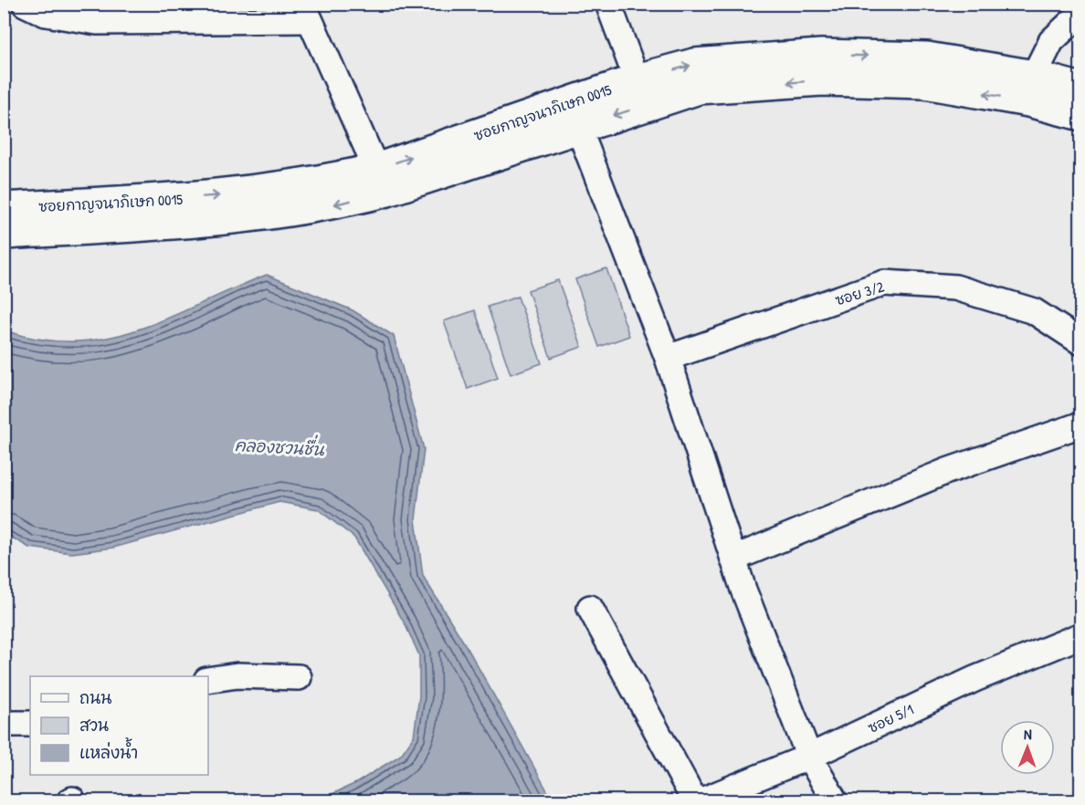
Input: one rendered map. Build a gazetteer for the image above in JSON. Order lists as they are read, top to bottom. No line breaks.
{"streets":{"street":["ซอยกาญจนาภิเษก 0015","ซอย 3/2","ซอย 5/1"]},"water":["คลองชวนชื่น"],"legend":["ถนน","สวน","แหล่งน้ำ"],"north":"top"}
